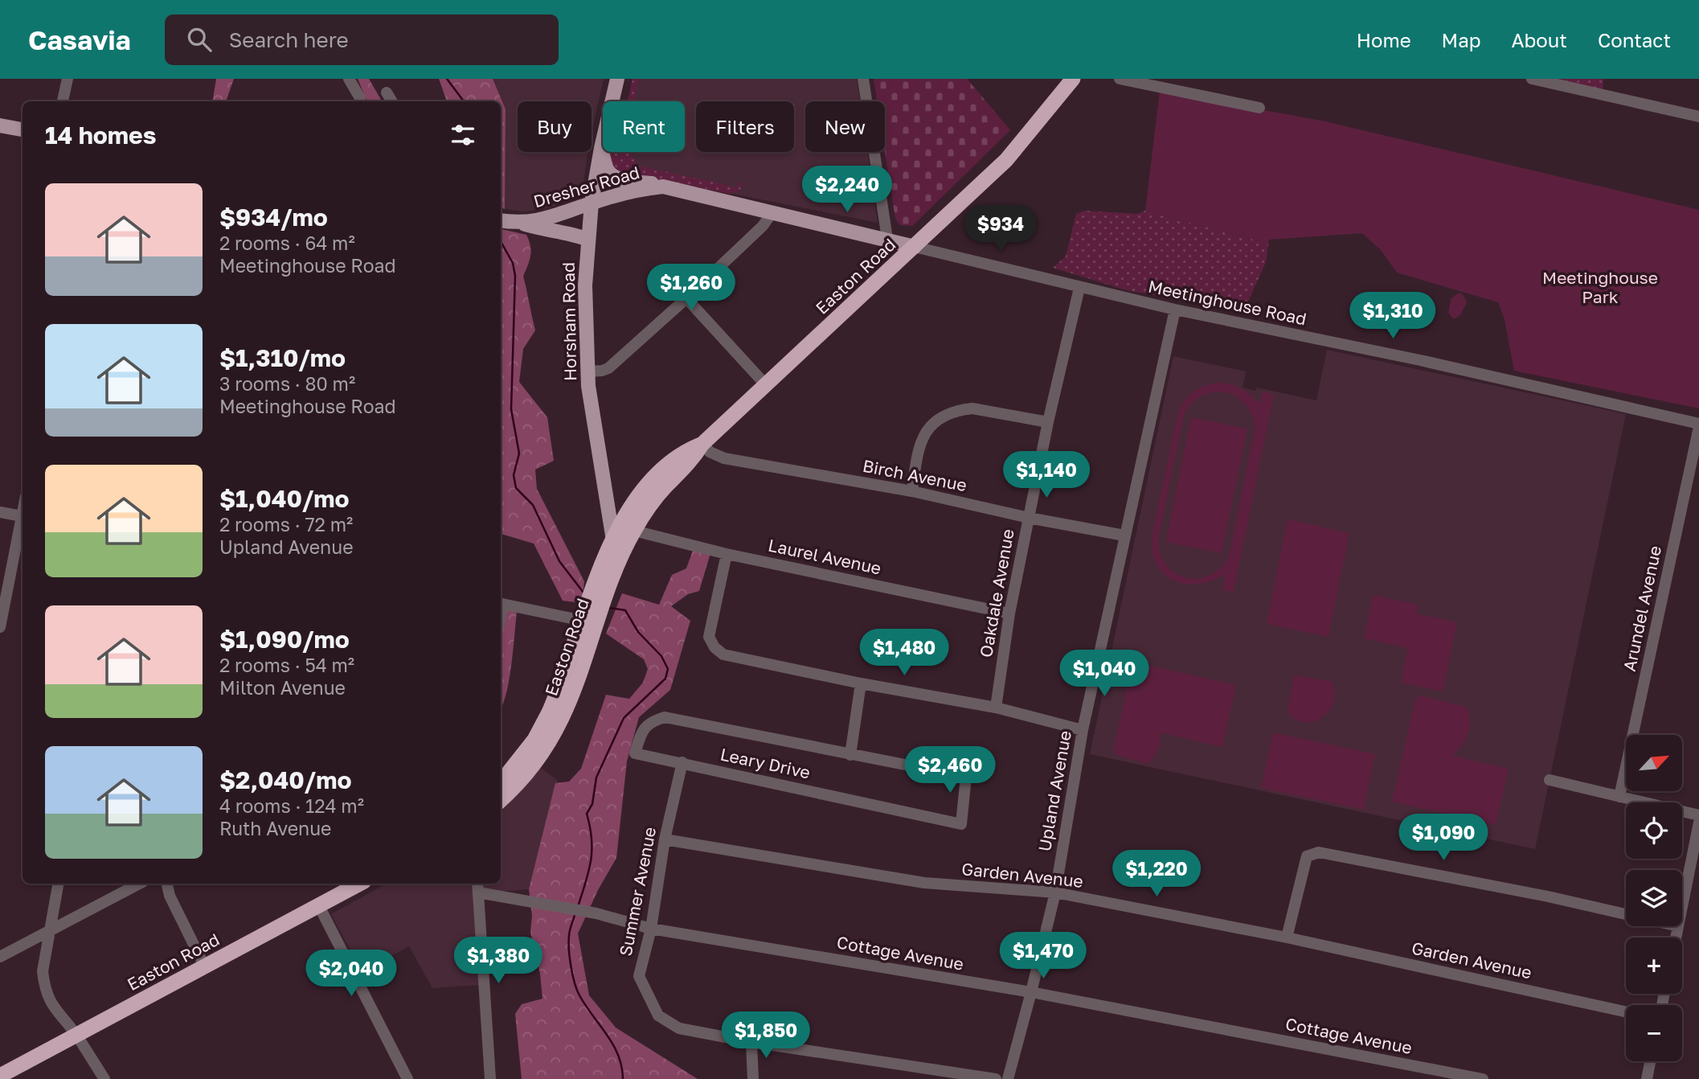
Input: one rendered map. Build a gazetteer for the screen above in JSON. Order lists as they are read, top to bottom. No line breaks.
{"streets":{"highway":["Easton Road"],"main road":["Dresher Road","Horsham Road"],"street":["Meetinghouse Road","Birch Avenue","Laurel Avenue","Oakdale Avenue","Arundel Avenue","Leary Drive","Upland Avenue","Garden Avenue","Summer Avenue","Cottage Avenue"]},"crossings":[["Dresher Road","Easton Road"],["Dresher Road","Meetinghouse Road"],["Dresher Road","Horsham Road"],["Easton Road","Meetinghouse Road"],["Easton Road","Horsham Road"],["Easton Road","Birch Avenue"],["Easton Road","Laurel Avenue"],["Meetinghouse Road","Oakdale Avenue"],["Meetinghouse Road","Arundel Avenue"],["Meetinghouse Road","Upland Avenue"],["Birch Avenue","Oakdale Avenue"],["Birch Avenue","Upland Avenue"],["Laurel Avenue","Oakdale Avenue"],["Leary Drive","Summer Avenue"],["Upland Avenue","Garden Avenue"],["Upland Avenue","Cottage Avenue"],["Garden Avenue","Summer Avenue"],["Summer Avenue","Cottage Avenue"]],"parks":["Meetinghouse Park"],"north":"top right","page":{"header":"Casavia","search":"Search here","nav":["Home","Map","About","Contact"],"chip":["Buy","Rent","Filters","New"],"heading":"14 homes","price":["$2,240","$934","$1,260","$1,310","$1,140","$1,480","$1,040","$2,460","$1,090","$1,220","$1,470","$1,380","$2,040","$1,850"],"list":[{"name":"$934/mo","note":"2 rooms · 64 m² · Meetinghouse Road"},{"name":"$1,310/mo","note":"3 rooms · 80 m² · Meetinghouse Road"},{"name":"$1,040/mo","note":"2 rooms · 72 m² · Upland Avenue"},{"name":"$1,090/mo","note":"2 rooms · 54 m² · Milton Avenue"},{"name":"$2,040/mo","note":"4 rooms · 124 m² · Ruth Avenue"}],"map_buttons":["+","−"]}}
